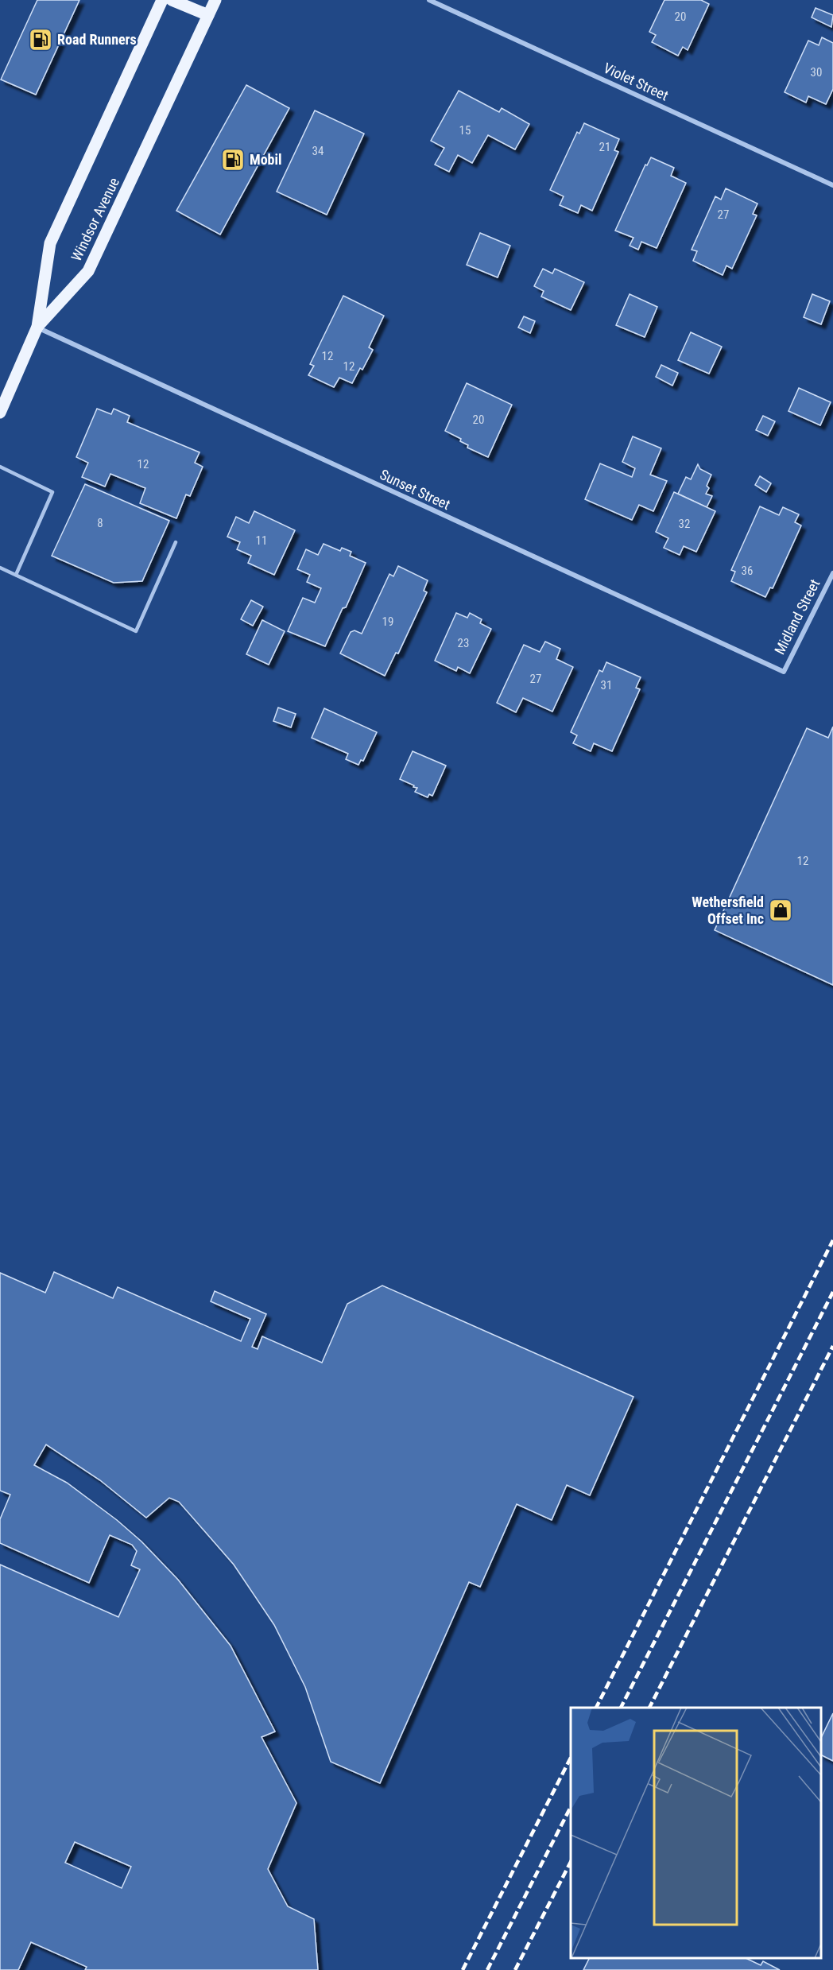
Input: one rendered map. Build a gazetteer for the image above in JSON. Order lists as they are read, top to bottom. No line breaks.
{"streets":{"main road":["Windsor Avenue"],"street":["Violet Street","Sunset Street","Midland Street"]},"crossings":[["Windsor Avenue","Sunset Street"],["Sunset Street","Midland Street"]],"places":{"fuel station":["Road Runners","Mobil"],"shop":["Wethersfield Offset Inc"]},"house_numbers":["20","30","15","21","34","27","12","12","20","12","8","32","11","36","19","23","27","31","12"]}
